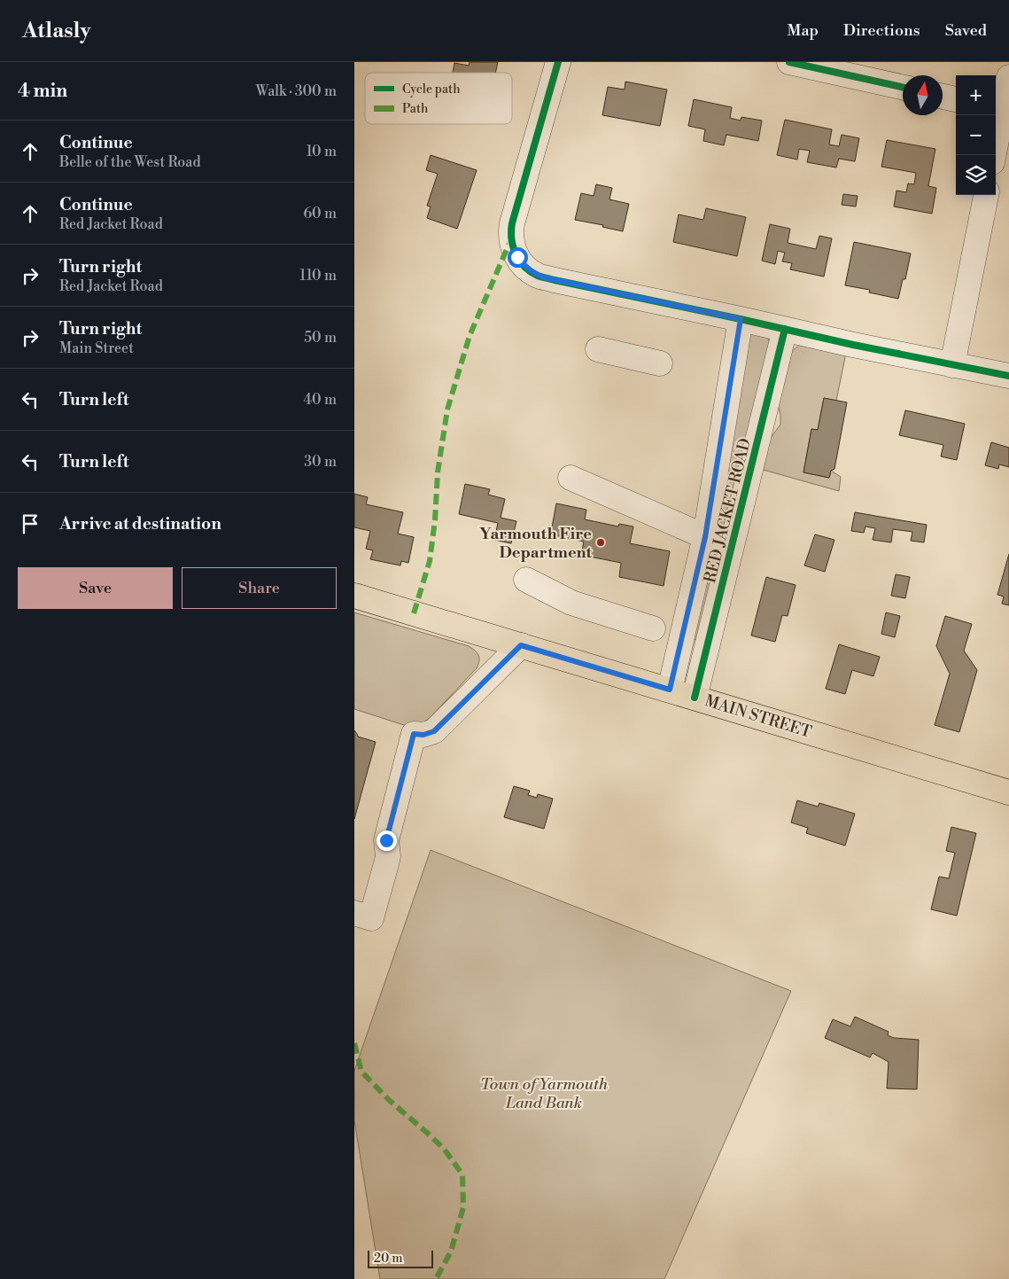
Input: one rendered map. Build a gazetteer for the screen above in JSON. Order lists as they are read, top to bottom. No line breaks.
{"streets":{"main road":["MAIN STREET"],"street":["RED JACKET ROAD"]},"crossings":[["RED JACKET ROAD","MAIN STREET"]],"parks":["Town of Yarmouth Land Bank"],"places":["Yarmouth Fire Department"],"legend":["Cycle path","Path"],"scale_bar":"20 m","north":"top","page":{"header":"Atlasly","nav":["Map","Directions","Saved"],"heading":["4 min","Walk · 300 m"],"map_buttons":["+","−"],"list":[["Continue","Belle of the West Road","10 m"],["Continue","Red Jacket Road","60 m"],["Turn right","Red Jacket Road","110 m"],["Turn right","Main Street","50 m"],["Turn left","40 m"],["Turn left","30 m"],"Arrive at destination"],"buttons":["Save","Share"],"scale":"20 m"}}
